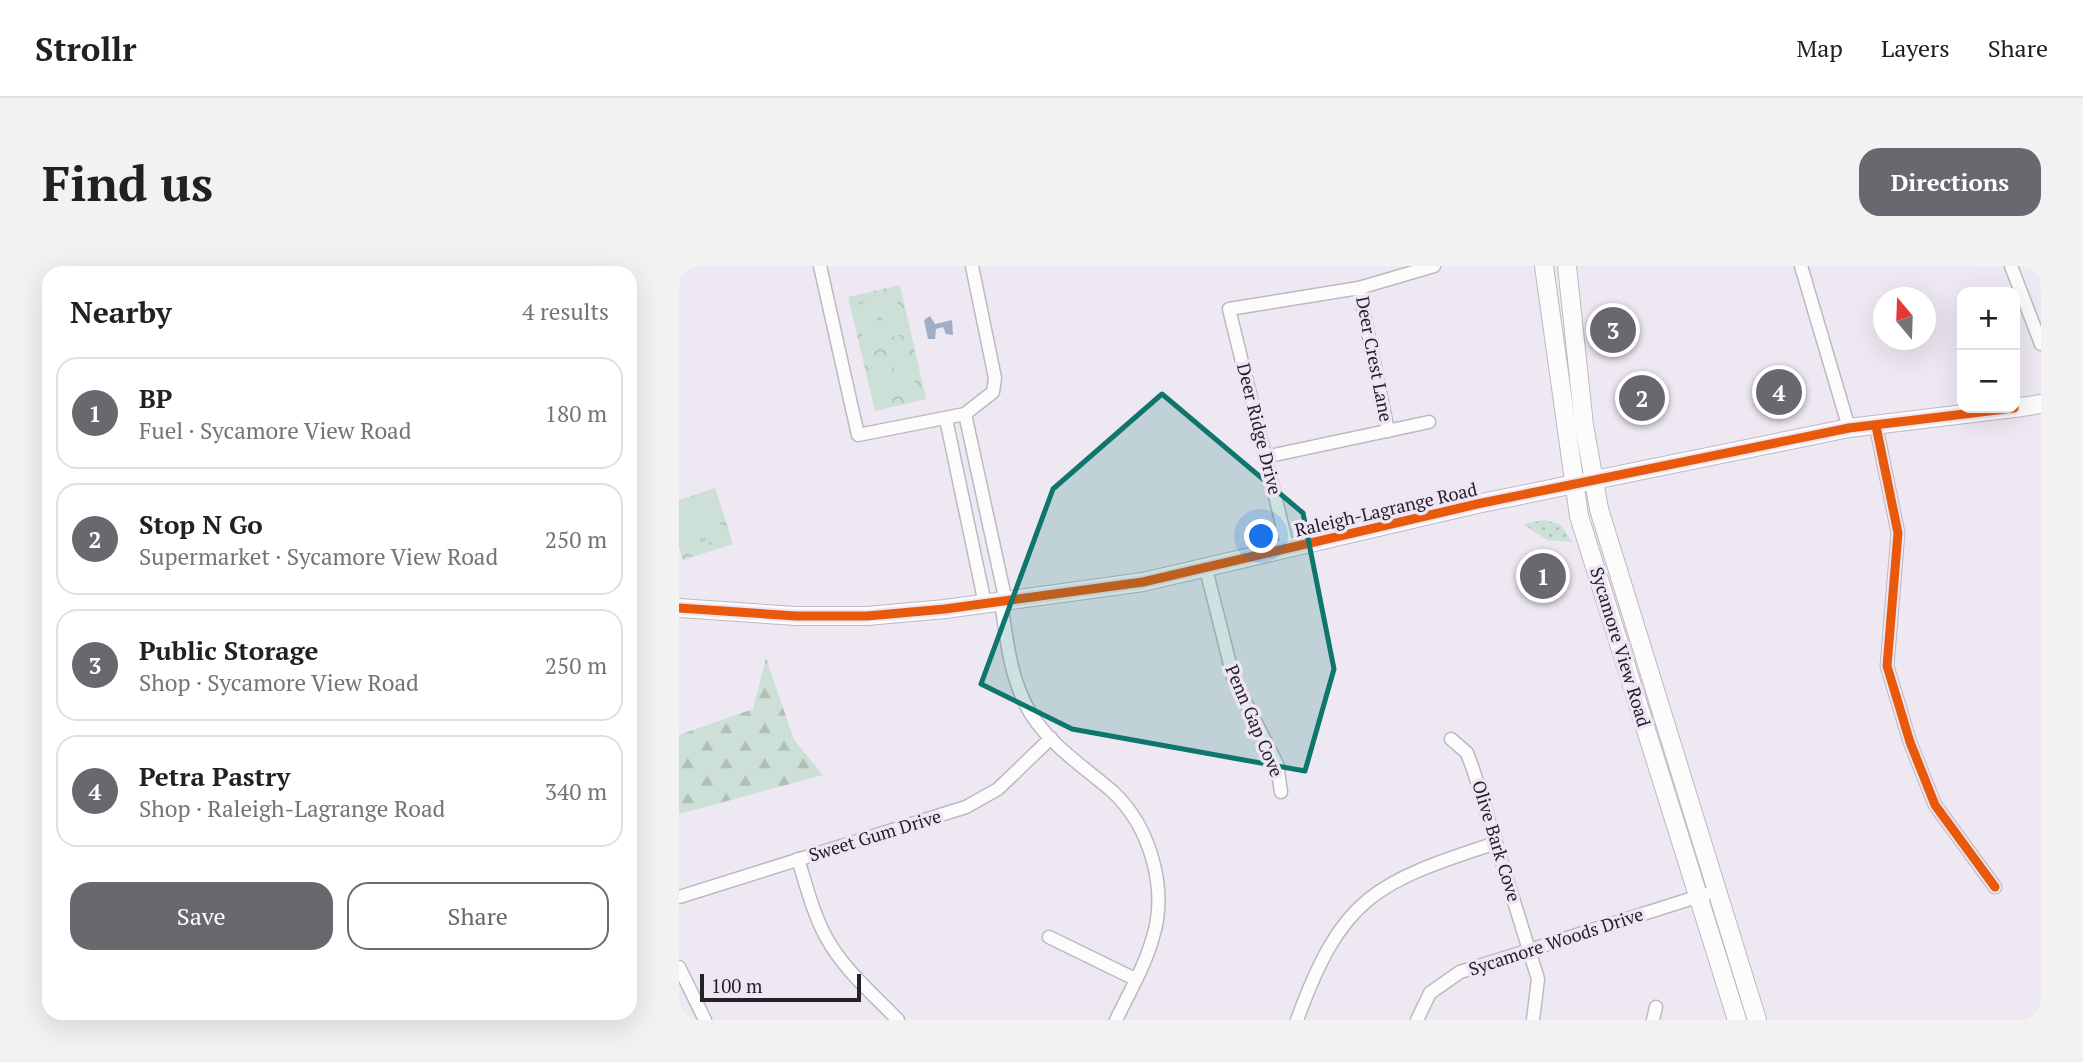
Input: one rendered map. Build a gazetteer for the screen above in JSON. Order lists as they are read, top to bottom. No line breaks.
{"streets":{"main road":["Raleigh-Lagrange Road","Sycamore View Road"],"street":["Deer Crest Lane","Deer Ridge Drive","Penn Gap Cove","Sweet Gum Drive","Olive Bark Cove","Sycamore Woods Drive"]},"crossings":[["Deer Crest Lane","Deer Ridge Drive"],["Deer Ridge Drive","Raleigh-Lagrange Road"],["Raleigh-Lagrange Road","Sycamore View Road"],["Raleigh-Lagrange Road","Penn Gap Cove"],["Sycamore View Road","Sycamore Woods Drive"],["Olive Bark Cove","Sycamore Woods Drive"]],"scale_bar":"100 m","north":"top","page":{"header":"Strollr","nav":["Map","Layers","Share"],"buttons":["Directions",["Save","Share"]],"title":"Find us","heading":["Nearby","4 results"],"map_buttons":["+","−"],"pins":["3","4","2","1"],"list":[{"mark":"1","name":"BP","note":"Fuel · Sycamore View Road","value":"180 m"},{"mark":"2","name":"Stop N Go","note":"Supermarket · Sycamore View Road","value":"250 m"},{"mark":"3","name":"Public Storage","note":"Shop · Sycamore View Road","value":"250 m"},{"mark":"4","name":"Petra Pastry","note":"Shop · Raleigh-Lagrange Road","value":"340 m"}],"scale":"100 m"}}
